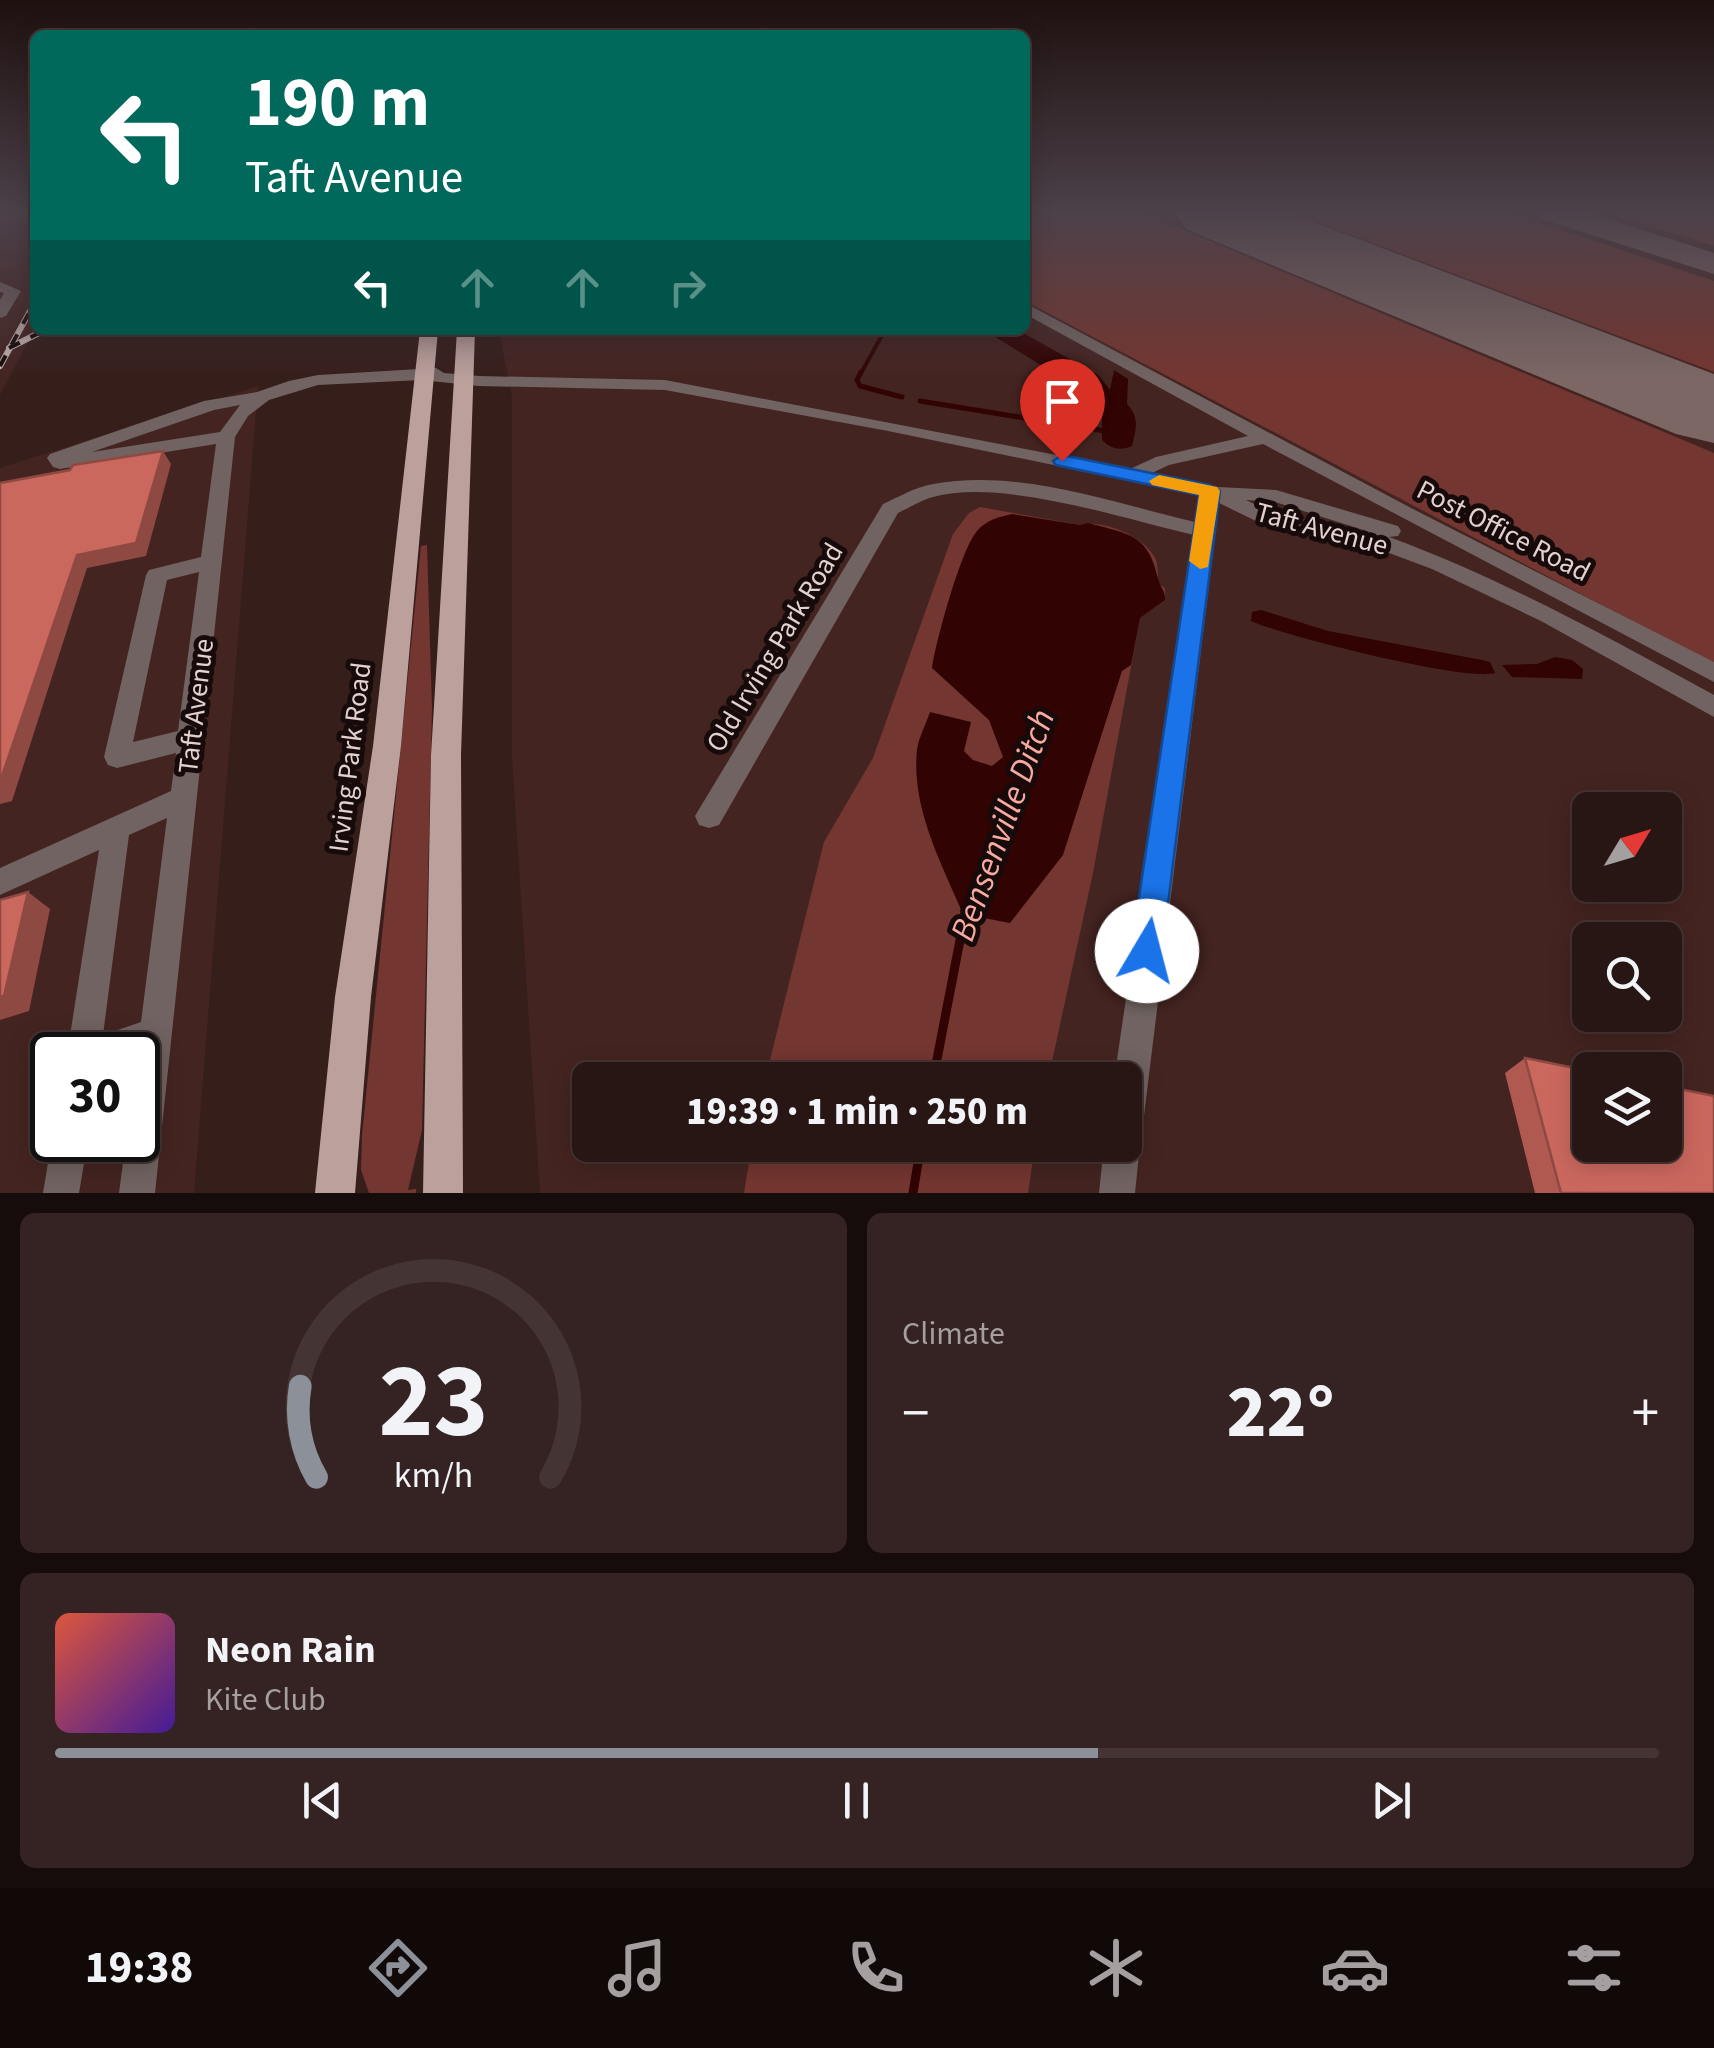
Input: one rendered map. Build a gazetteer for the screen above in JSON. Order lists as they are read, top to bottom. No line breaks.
{"streets":{"main road":["Irving Park Road"],"street":["Taft Avenue","Post Office Road","Old Irving Park Road"]},"crossings":[["Taft Avenue","Irving Park Road"]],"water":["Bensenville Ditch"],"north":"top right","page":{"turn":["190 m","Taft Avenue"],"limit":"30","trip":"19:39 · 1 min · 250 m","tile":"Climate","heat":["−","22°","+"],"song":["Neon Rain","Kite Club"],"tabs":"19:38","gauge":["23","km/h"]}}
